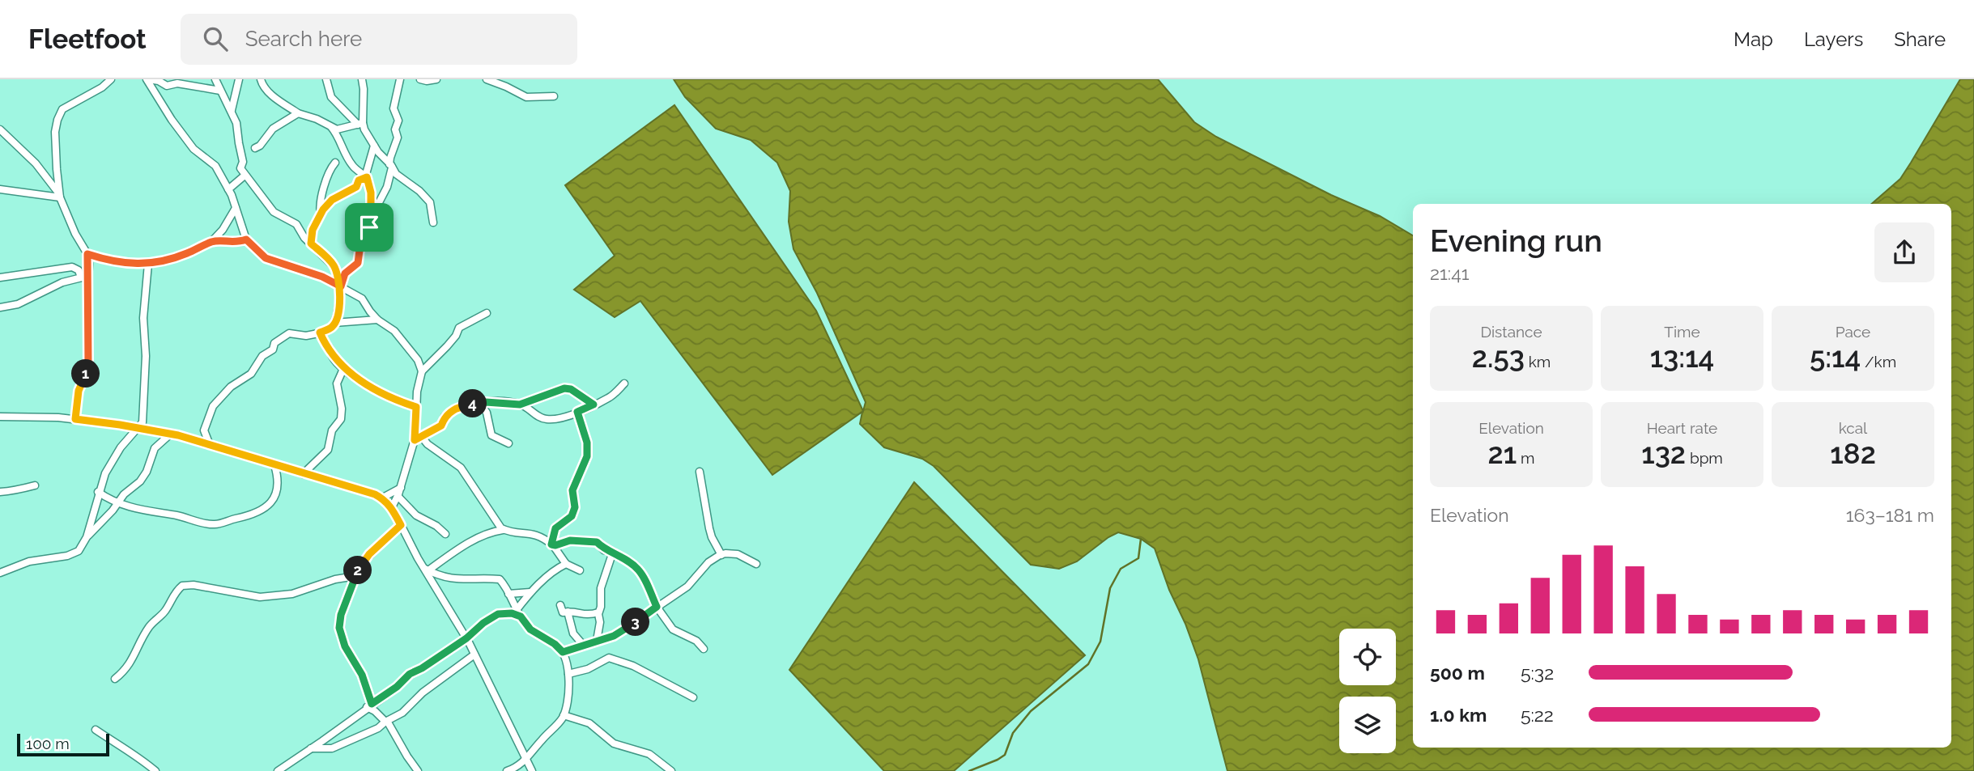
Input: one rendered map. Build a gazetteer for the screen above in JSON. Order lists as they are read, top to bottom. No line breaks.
{"scale_bar":"100 m","page":{"header":"Fleetfoot","search":"Search here","nav":["Map","Layers","Share"],"heading":["Evening run","21:41"],"stats":[["Distance","2.53 km"],["Time","13:14"],["Pace","5:14 /km"],["Elevation","21 m"],["Heart rate","132 bpm"],["kcal","182"]],"pins":["1","4","2","3"],"chart":["Elevation","163–181 m"],"list":[{"name":"500 m","note":"5:32"},{"name":"1.0 km","note":"5:22"}],"scale":"100 m"}}
